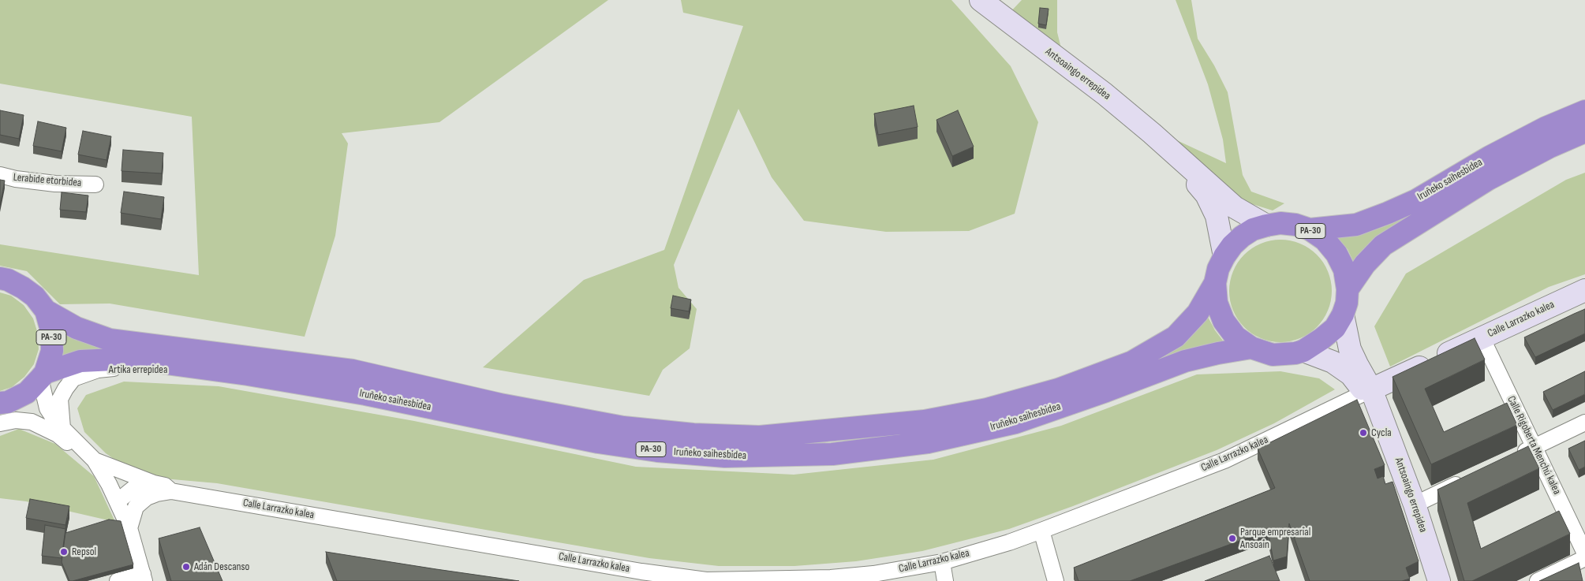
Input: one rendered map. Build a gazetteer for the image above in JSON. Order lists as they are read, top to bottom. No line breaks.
{"streets":{"highway":["Iruñeko saihesbidea","PA-30"],"street":["Antsoaingo errepidea","Lerabide etorbidea","Calle Larrazko kalea","Artika errepidea","Calle Rigoberta Menchú kalea"]},"crossings":[["Antsoaingo errepidea","Iruñeko saihesbidea"],["Antsoaingo errepidea","PA-30"],["Antsoaingo errepidea","Calle Larrazko kalea"],["Iruñeko saihesbidea","PA-30"],["Iruñeko saihesbidea","Artika errepidea"],["Calle Larrazko kalea","Calle Rigoberta Menchú kalea"]],"places":["Cycla","Parque empresarial Ansoain","Repsol","Adán Descanso"]}
